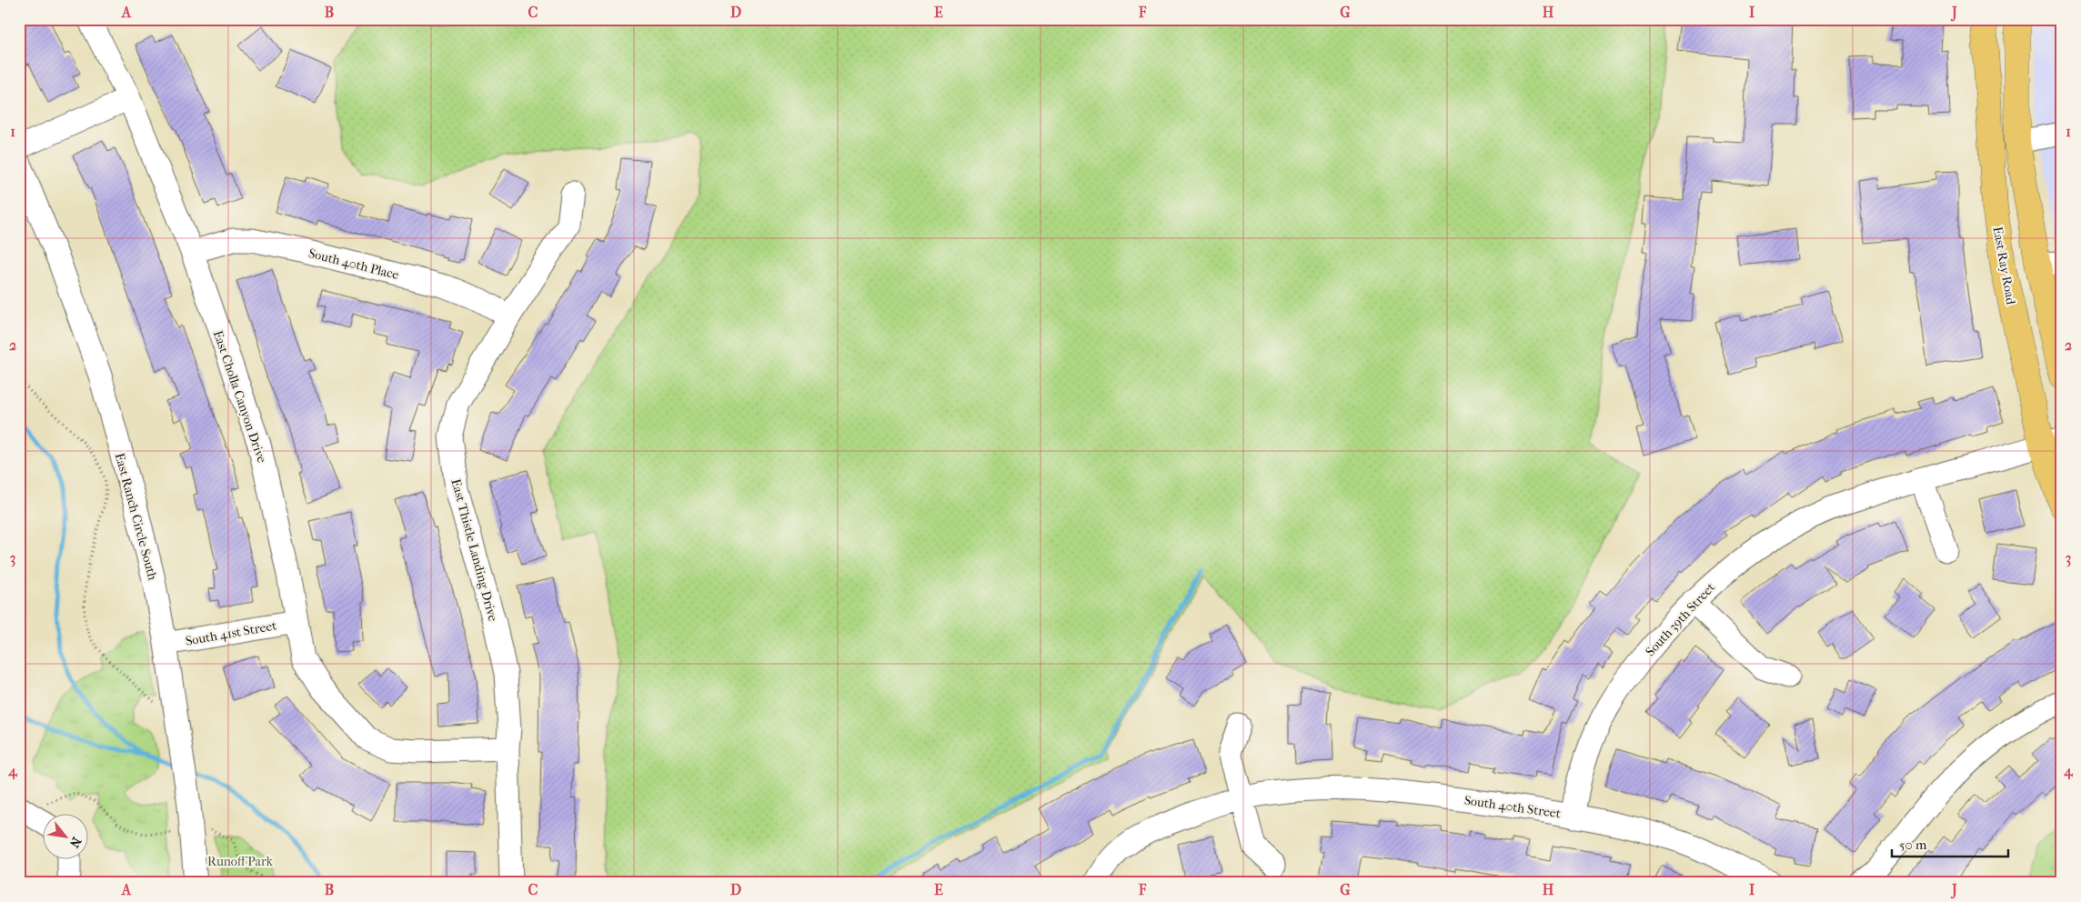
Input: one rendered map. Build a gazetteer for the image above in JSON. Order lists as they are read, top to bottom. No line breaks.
{"streets":{"main road":["East Ray Road"],"street":["South 40th Place","East Cholla Canyon Drive","East Ranch Circle South","East Thistle Landing Drive","South 39th Street","South 41st Street","South 40th Street"]},"crossings":[["South 40th Place","East Cholla Canyon Drive"],["South 40th Place","East Thistle Landing Drive"],["East Ray Road","South 39th Street"],["East Cholla Canyon Drive","East Thistle Landing Drive"],["East Cholla Canyon Drive","South 41st Street"],["East Ranch Circle South","South 41st Street"],["South 39th Street","South 40th Street"]],"parks":["Runoff Park"],"scale_bar":"50 m","north":"bottom right","grid":{"columns":["A","B","C","D","E","F","G","H","I","J"],"rows":["1","2","3","4"]}}
